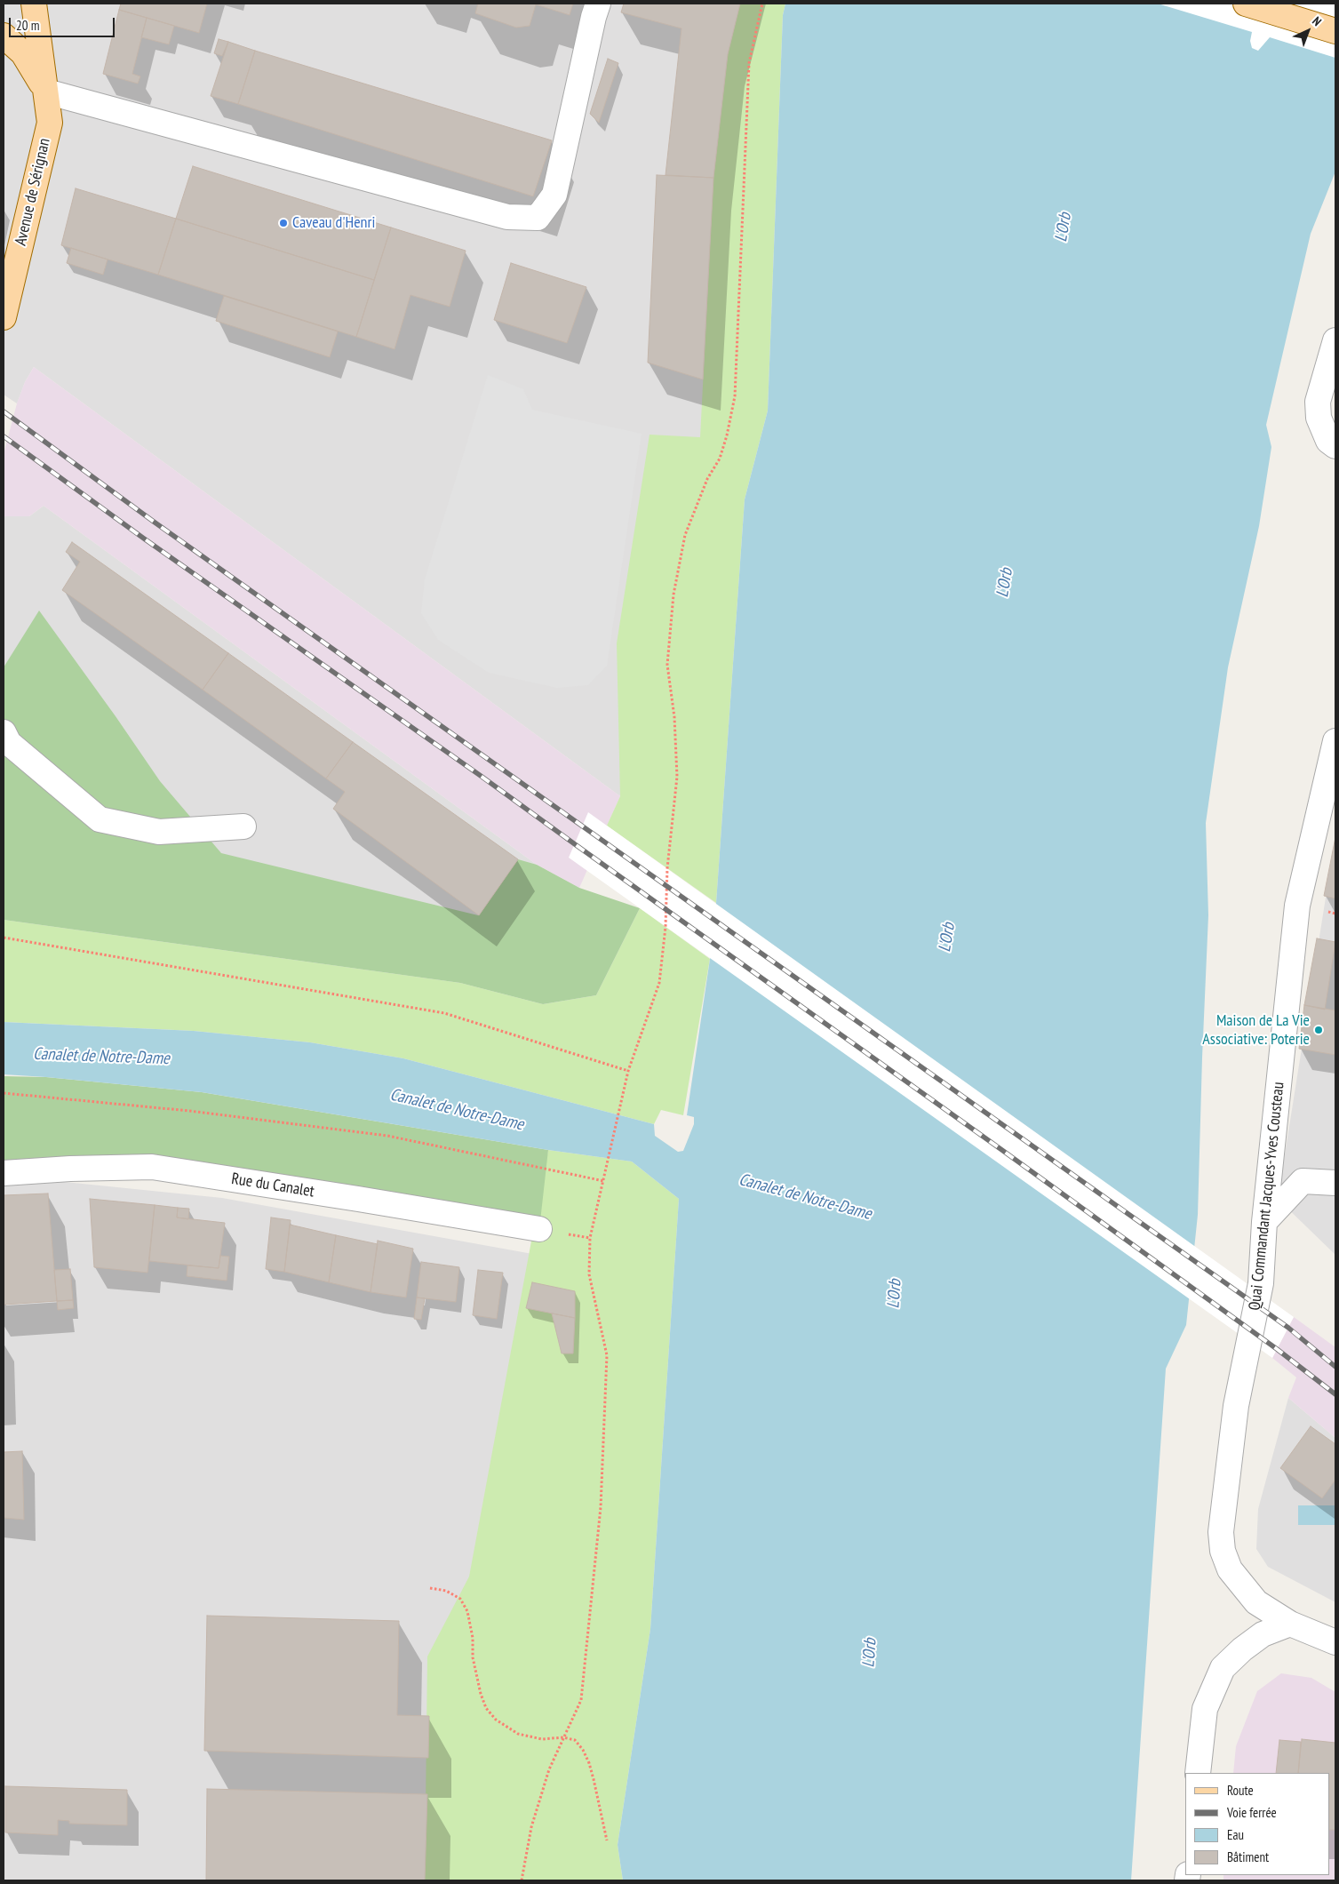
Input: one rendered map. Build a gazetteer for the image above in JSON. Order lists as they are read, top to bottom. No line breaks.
{"streets":{"main road":["Avenue de Sérignan"],"street":["Rue du Canalet","Quai Commandant Jacques-Yves Cousteau"]},"water":["L'Orb","Canalet de Notre-Dame"],"places":["Caveau d'Henri","Maison de La Vie Associative: Poterie"],"legend":["Route","Voie ferrée","Eau","Bâtiment"],"scale_bar":"20 m","north":"top right"}
